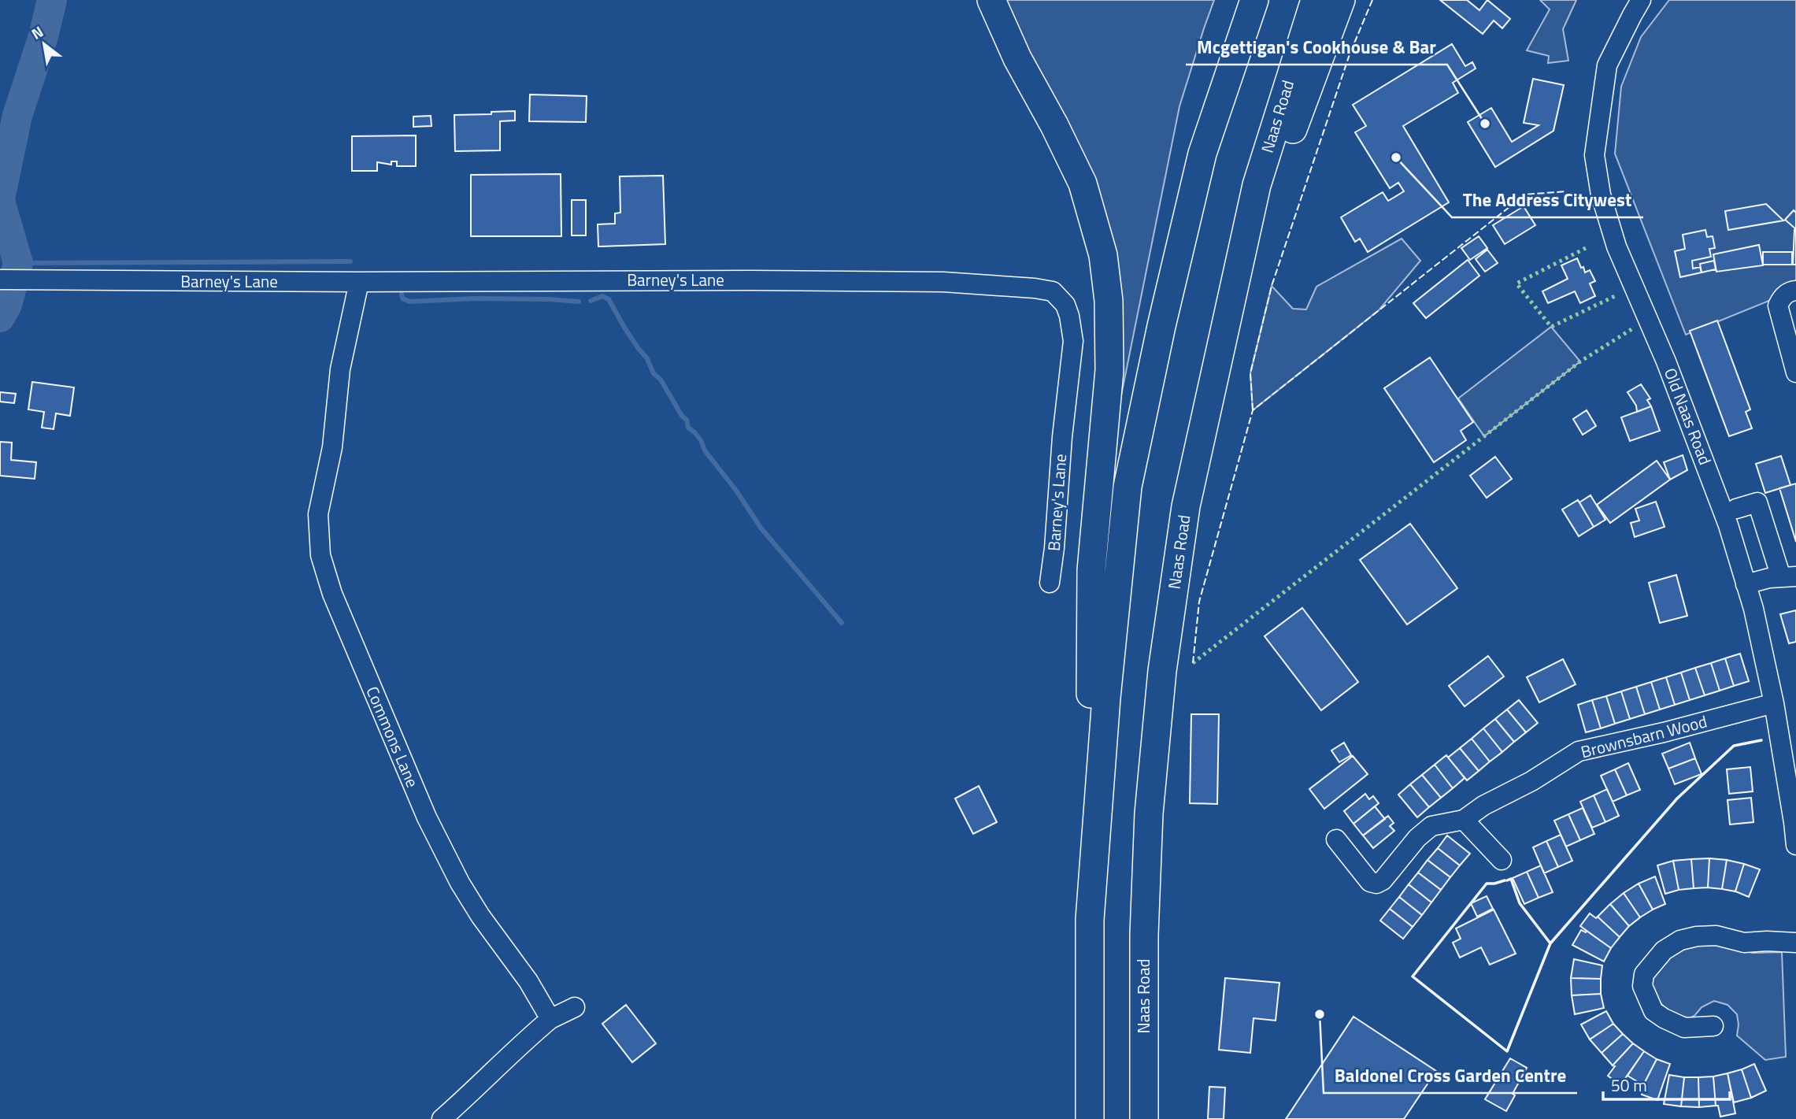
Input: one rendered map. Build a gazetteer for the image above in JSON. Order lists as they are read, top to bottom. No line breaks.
{"streets":{"highway":["Naas Road"],"street":["Barney's Lane","Old Naas Road","Commons Lane","Brownsbarn Wood"]},"crossings":[["Barney's Lane","Commons Lane"],["Old Naas Road","Brownsbarn Wood"]],"places":["Mcgettigan's Cookhouse & Bar","The Address Citywest","Baldonel Cross Garden Centre"],"scale_bar":"50 m","north":"top left"}
